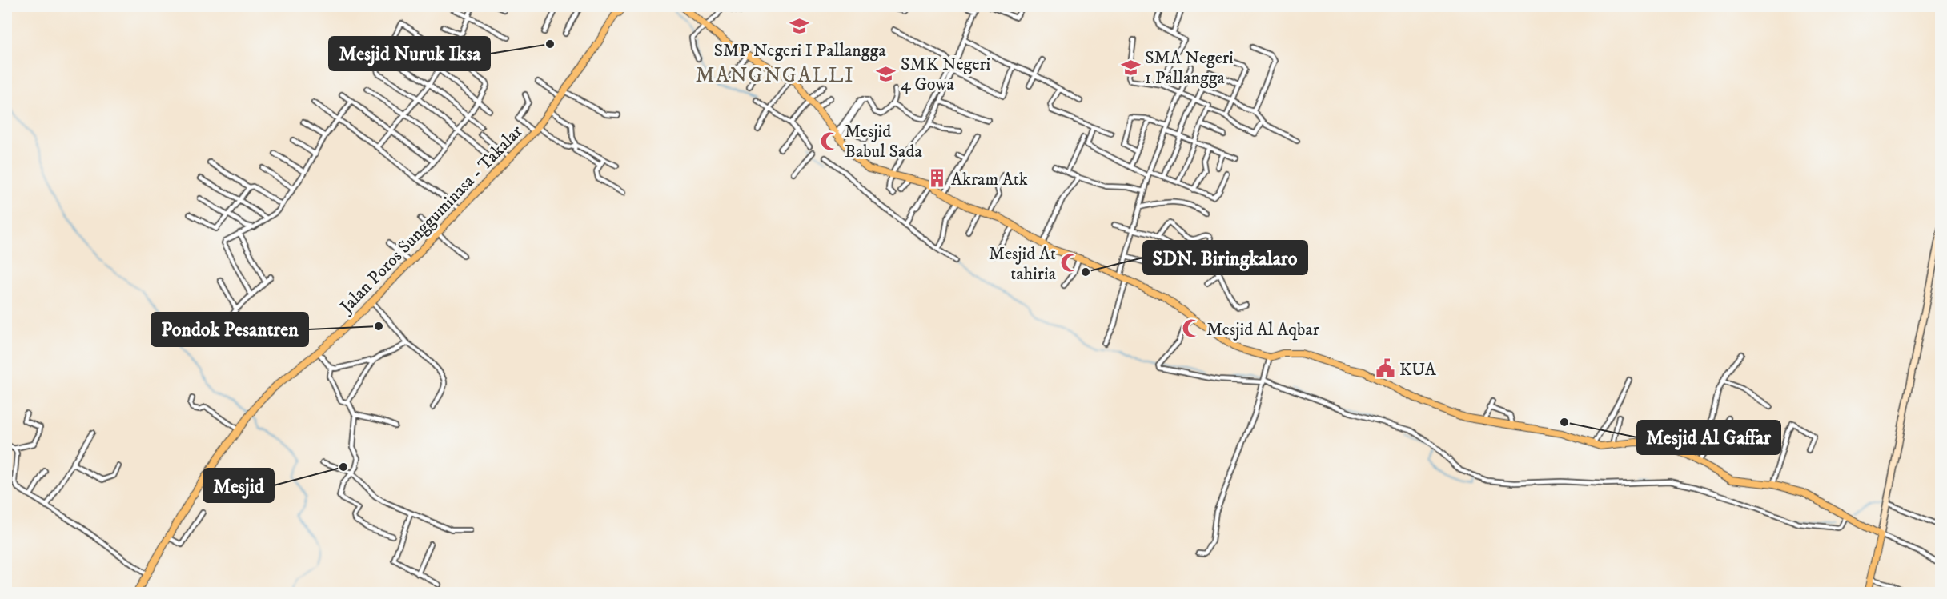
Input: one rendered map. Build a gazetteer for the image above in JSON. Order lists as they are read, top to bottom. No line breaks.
{"streets":{"main road":["Jalan Poros Sungguminasa - Takalar"]},"districts":["MANGNGALLI"],"places":{"school or university":["SMP Negeri I Pallangga","SMA Negeri 1 Pallangga","SMK Negeri 4 Gowa"],"other":["Mesjid Nuruk Iksa","SDN. Biringkalaro","Pondok Pesantren","Mesjid Al Gaffar","Mesjid"],"mosque":["Mesjid Babul Sada","Mesjid At tahiria","Mesjid Al Aqbar"],"building":["Akram Atk"],"public building":["KUA"]}}
